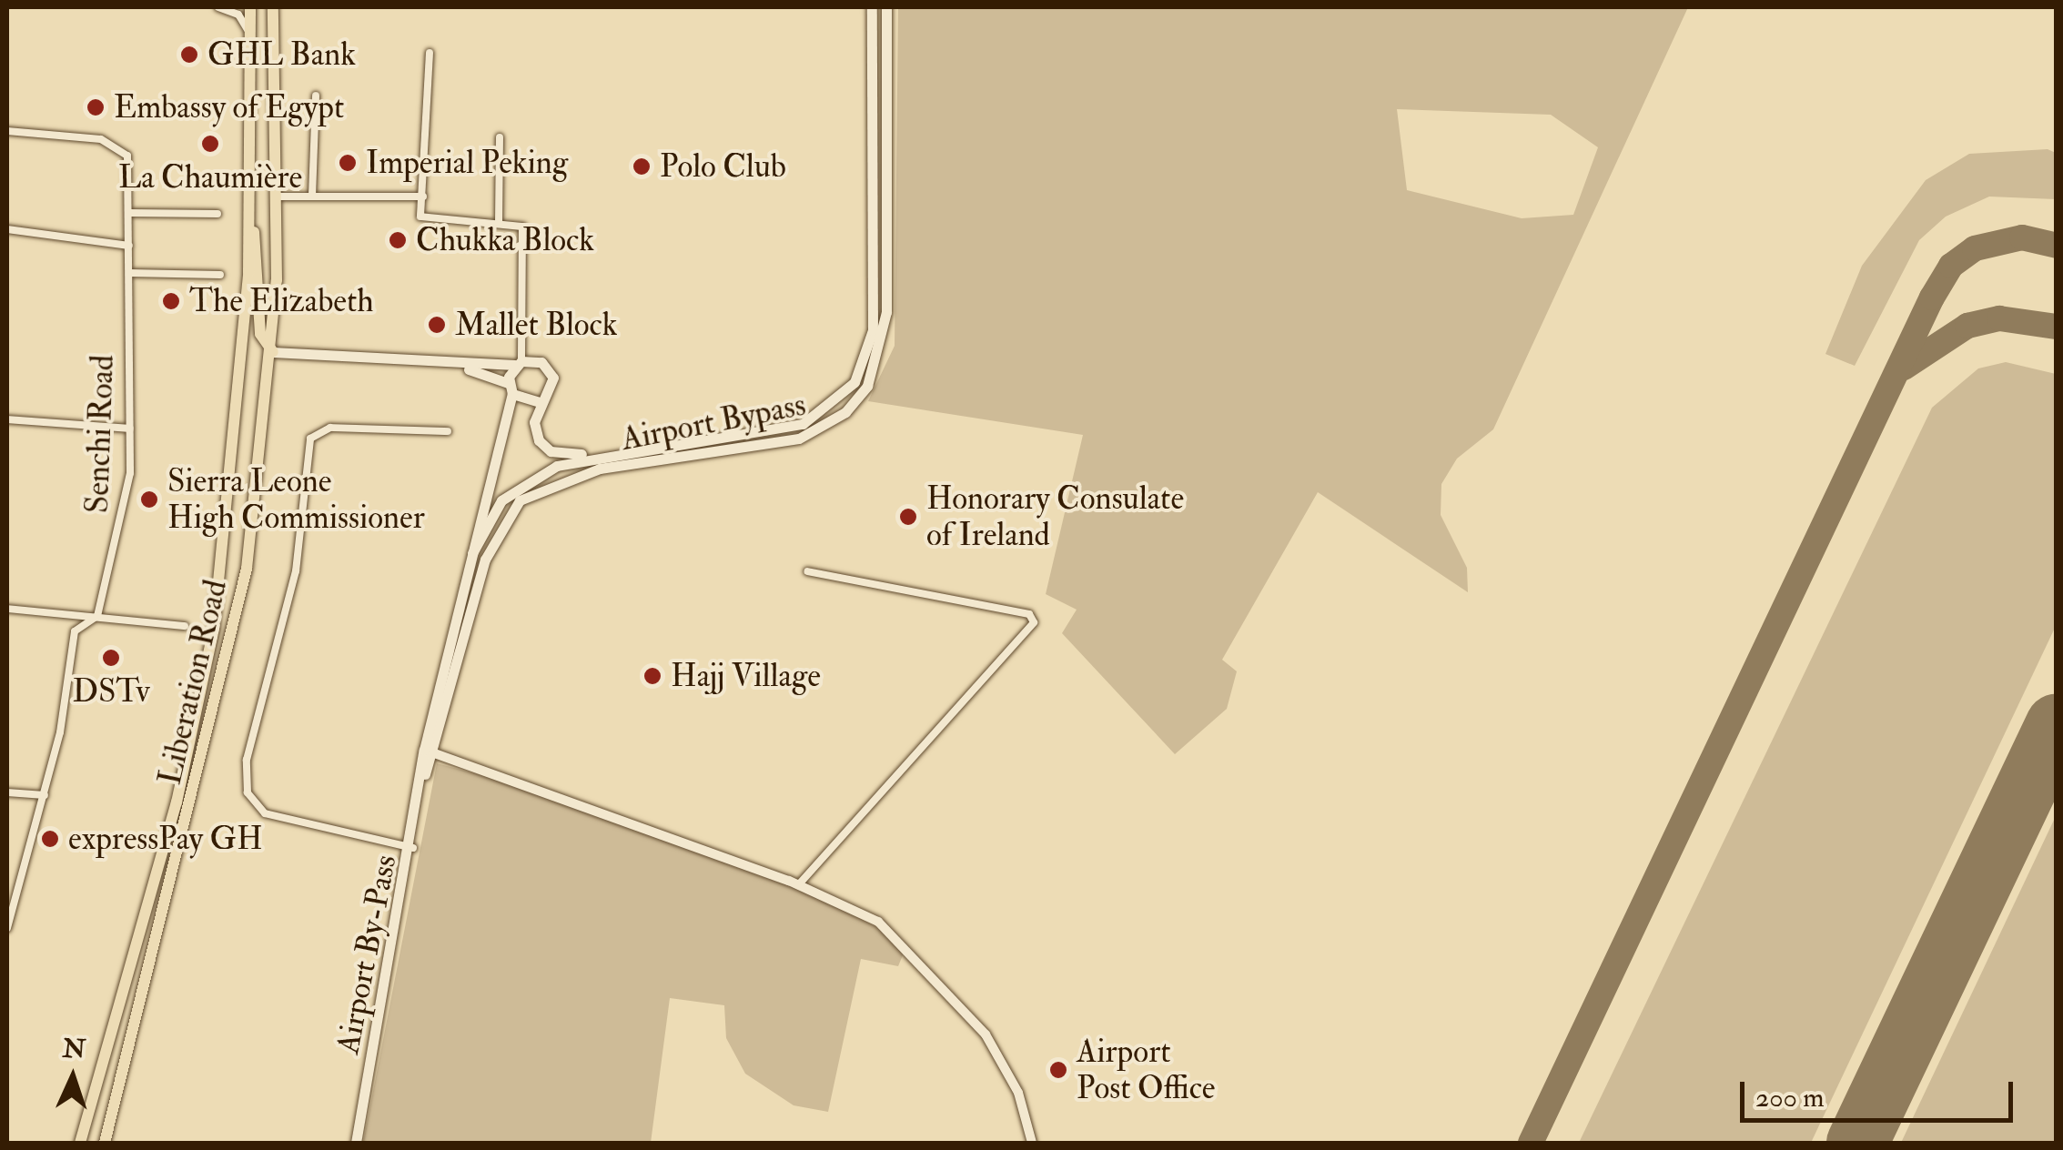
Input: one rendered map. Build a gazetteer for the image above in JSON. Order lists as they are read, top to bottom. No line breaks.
{"streets":{"highway":["Liberation Road"],"main road":["Airport Bypass","Airport By-Pass"],"street":["Senchi Road"]},"crossings":[["Airport Bypass","Airport By-Pass"]],"places":["GHL Bank","Embassy of Egypt","La Chaumière","Imperial Peking","Polo Club","Chukka Block","The Elizabeth","Mallet Block","Sierra Leone High Commissioner","Honorary Consulate of Ireland","DSTv","Hajj Village","expressPay GH","Airport Post Office"],"scale_bar":"200 m","north":"top"}
